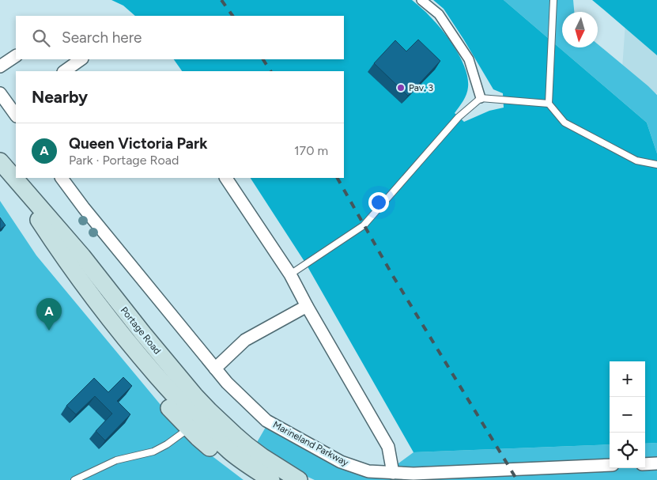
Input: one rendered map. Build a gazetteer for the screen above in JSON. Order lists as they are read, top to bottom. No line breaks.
{"streets":{"main road":["Portage Road"],"street":["Marineland Parkway"]},"places":["Pav. 3"],"north":"bottom","page":{"search":"Search here","heading":"Nearby","list":[{"mark":"A","name":"Queen Victoria Park","note":"Park · Portage Road","value":"170 m"}],"pins":"A","map_buttons":["+","−"]}}
